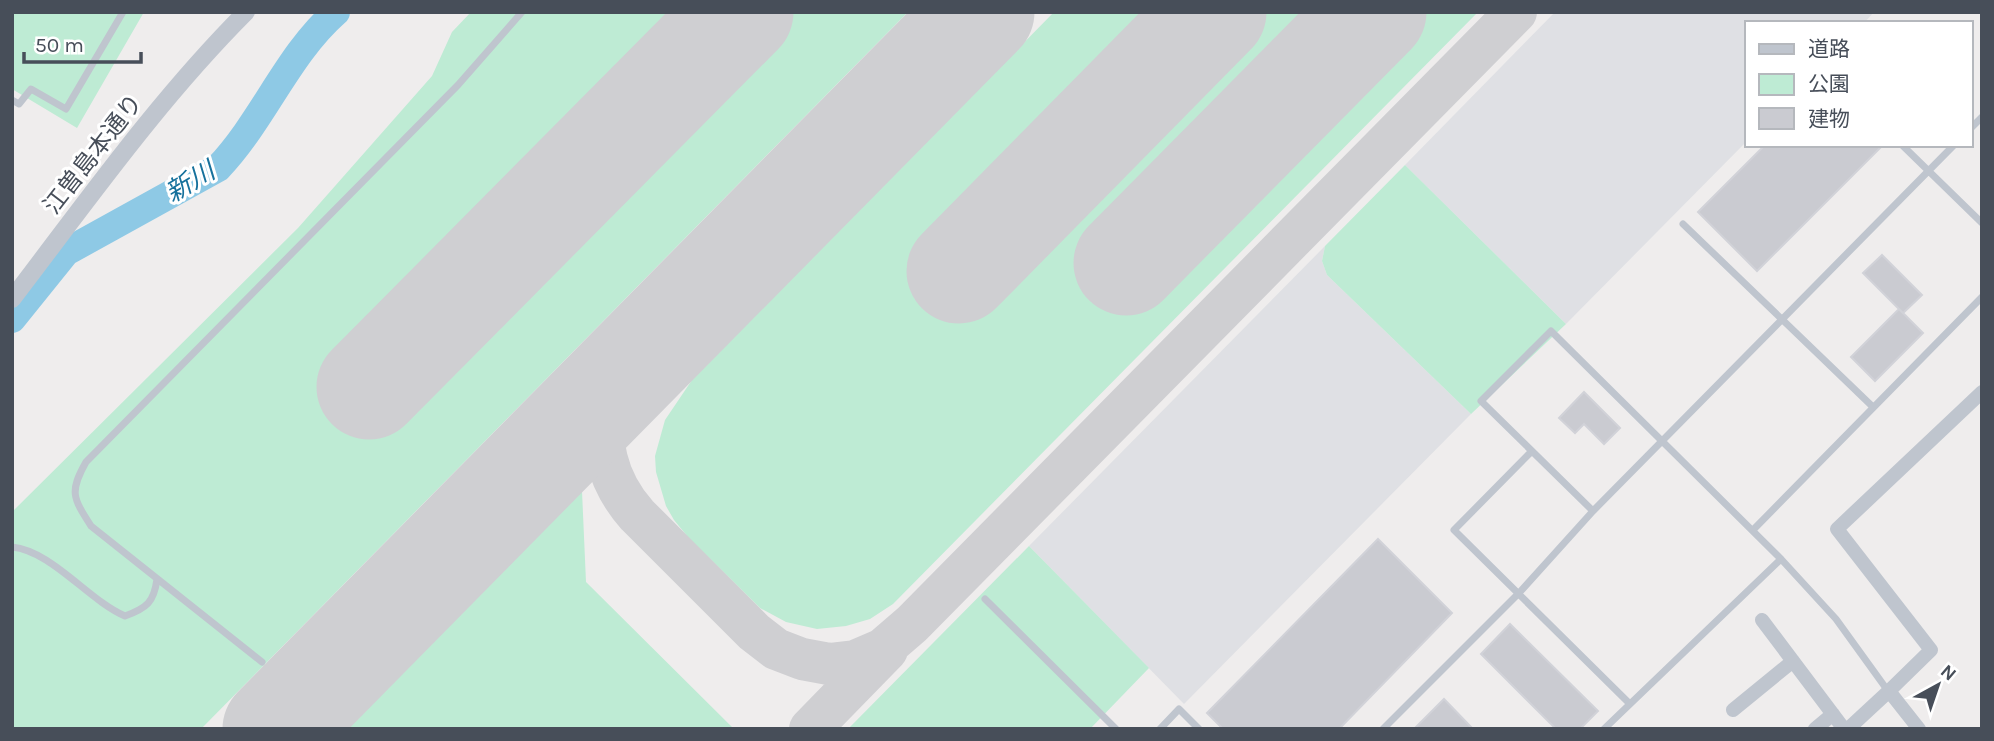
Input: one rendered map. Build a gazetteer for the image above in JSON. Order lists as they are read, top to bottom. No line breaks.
{"streets":{"street":["江曽島本通り"]},"water":["新川"],"legend":["道路","公園","建物"],"scale_bar":"50 m","north":"top right"}
